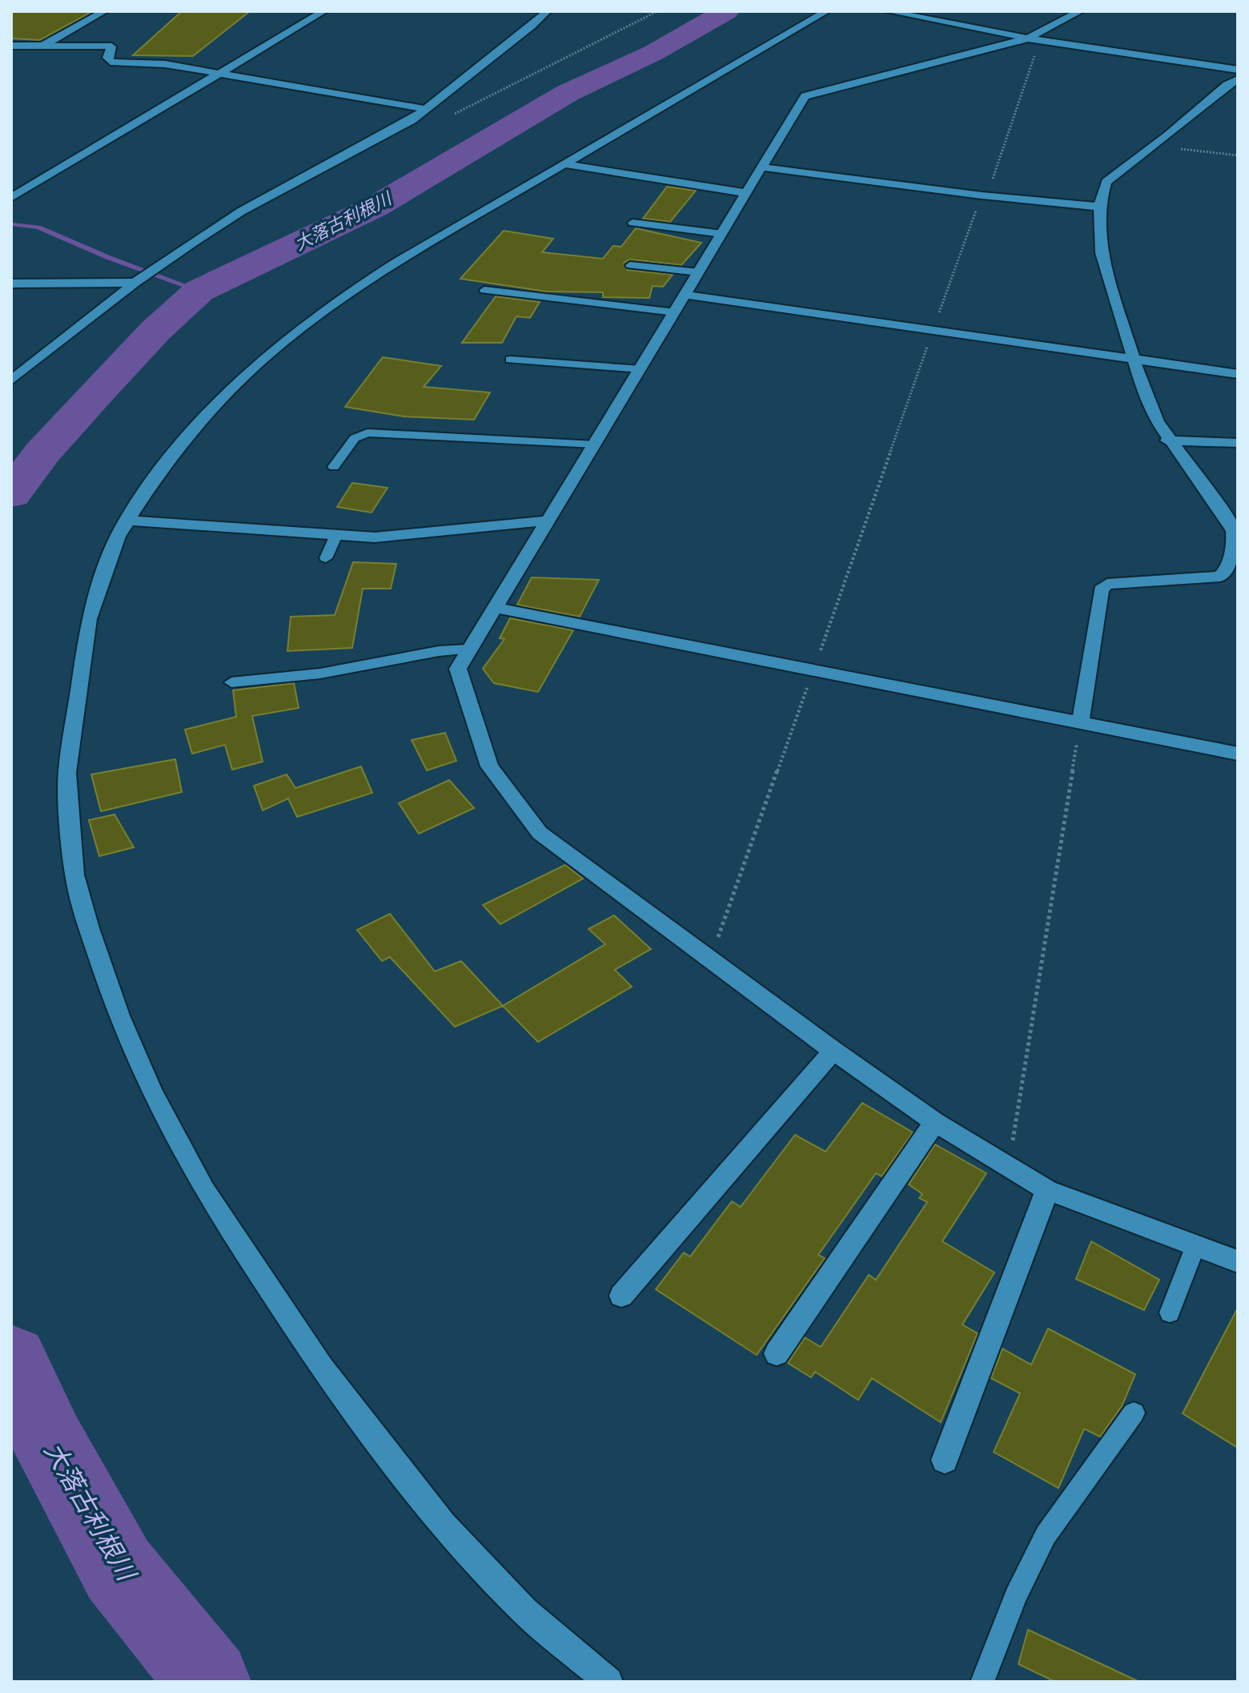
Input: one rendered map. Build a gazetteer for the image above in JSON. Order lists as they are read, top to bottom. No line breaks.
{"water":["大落古利根川"]}
